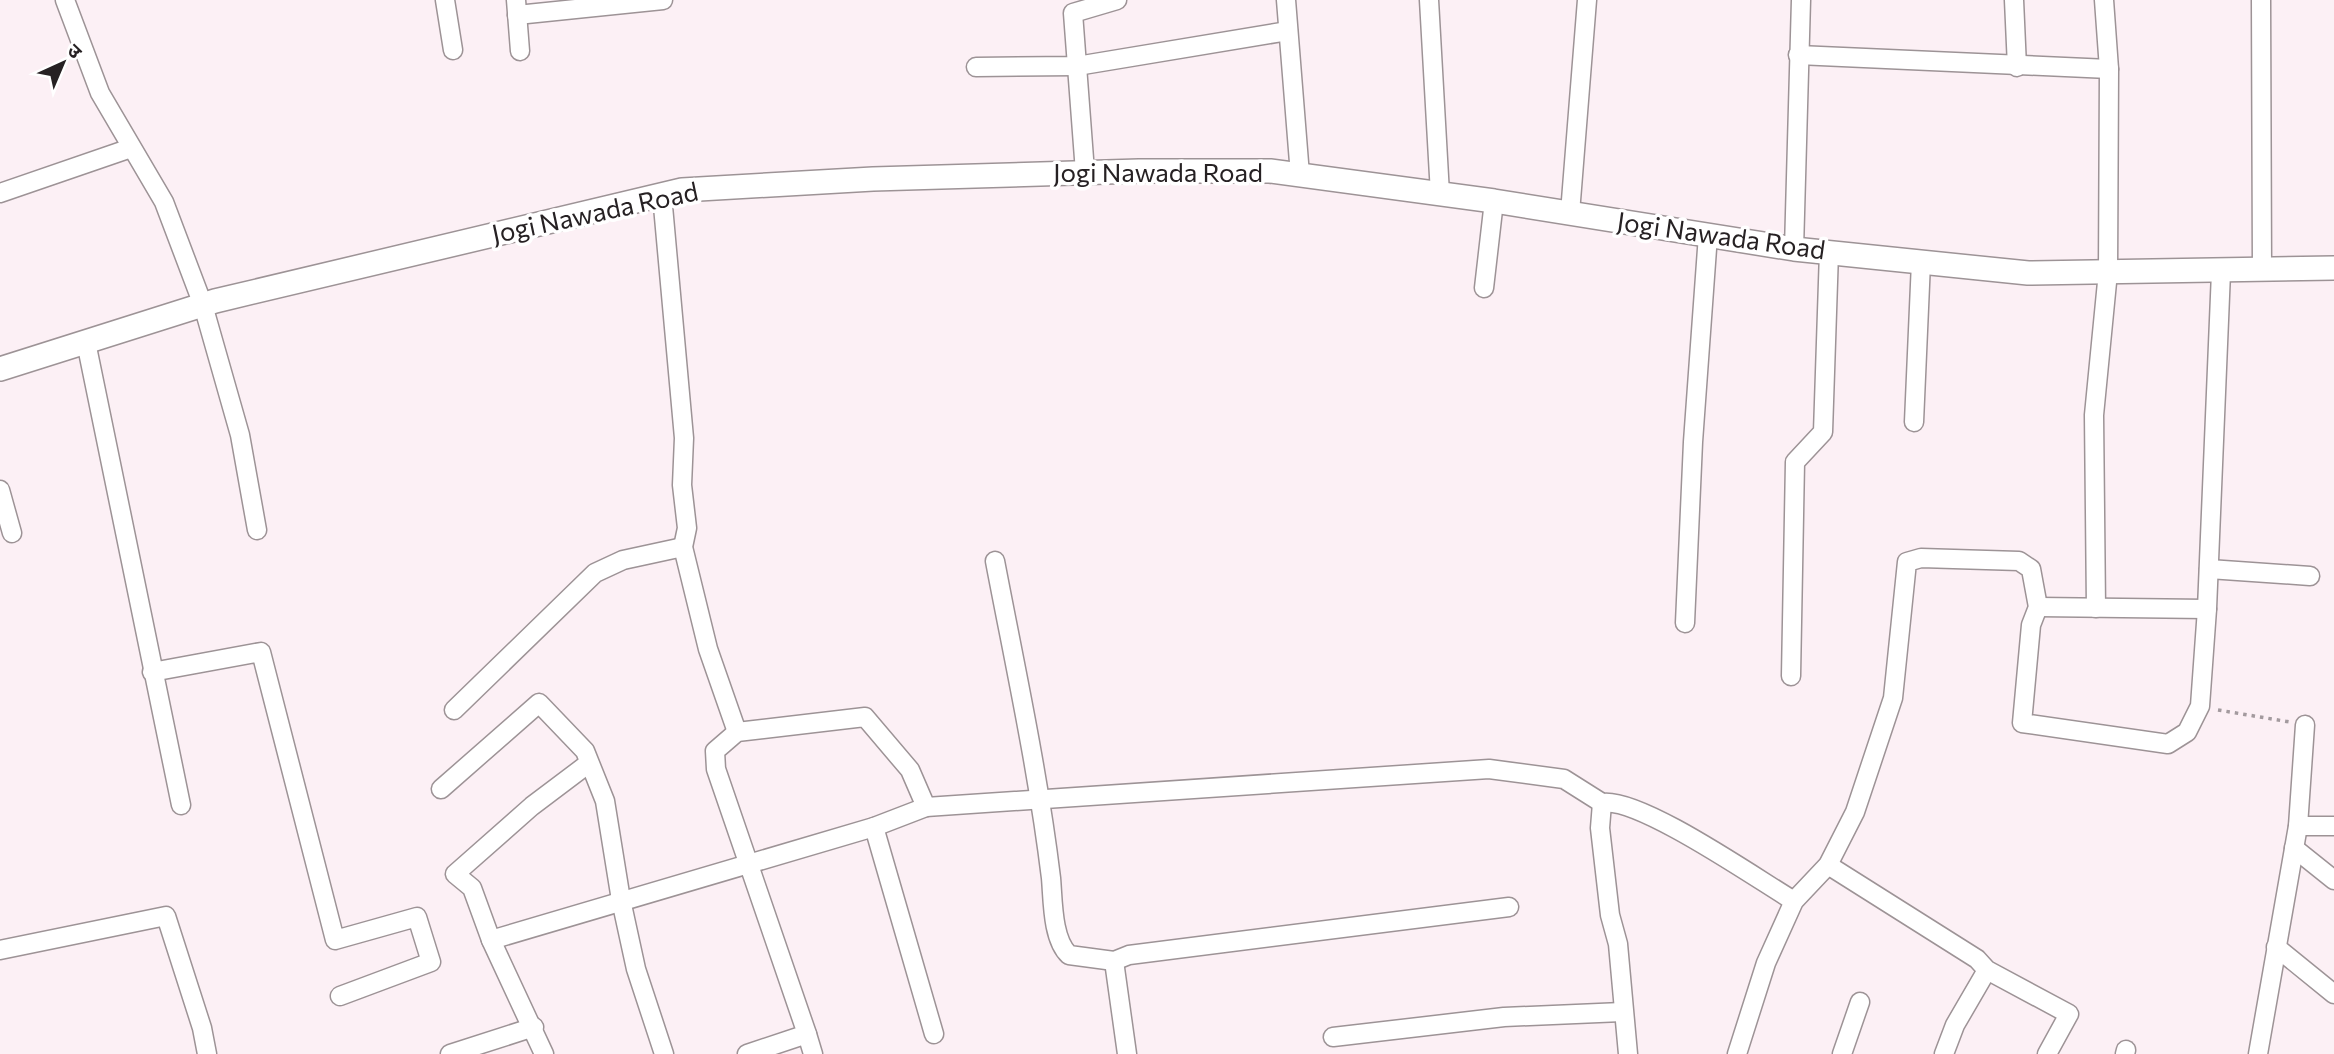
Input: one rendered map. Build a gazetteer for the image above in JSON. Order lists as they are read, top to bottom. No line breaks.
{"streets":{"street":["Jogi Nawada Road"]},"north":"top right"}
